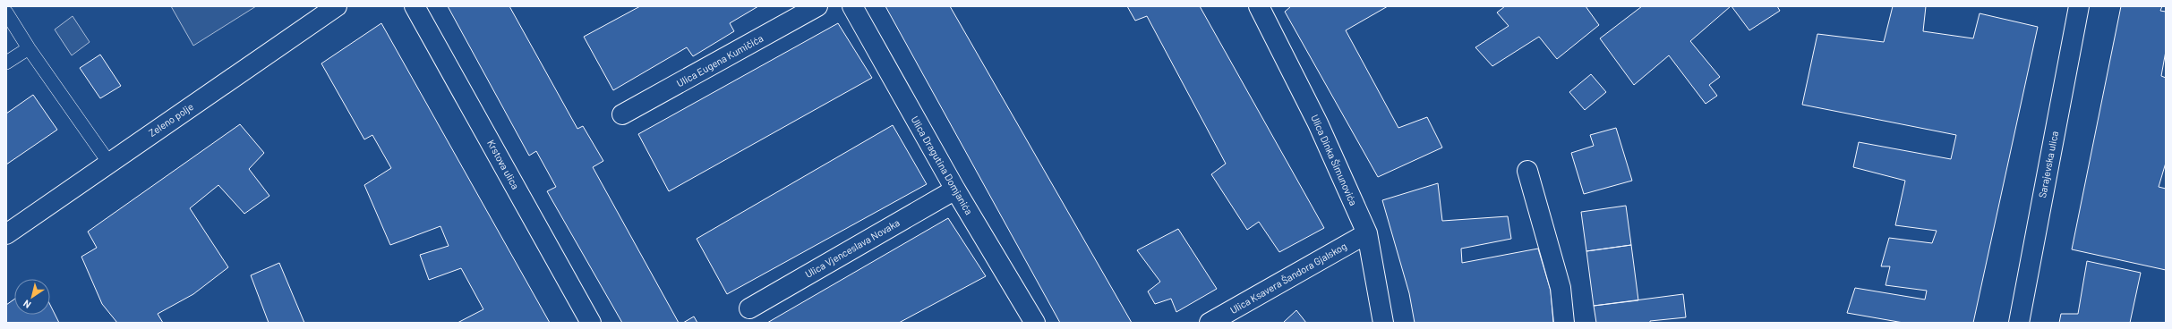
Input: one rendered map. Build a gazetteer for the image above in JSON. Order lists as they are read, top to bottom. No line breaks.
{"streets":{"street":["Ulica Eugena Kumičića","Zeleno polje","Ulica Dinka Šimunovića","Krstova ulica","Sarajevska ulica","Ulica Dragutina Domjanića","Ulica Vjenceslava Novaka","Ulica Ksavera Šandora Gjalskog"]},"crossings":[["Ulica Dinka Šimunovića","Ulica Ksavera Šandora Gjalskog"],["Ulica Dragutina Domjanića","Ulica Vjenceslava Novaka"]],"north":"bottom left"}
